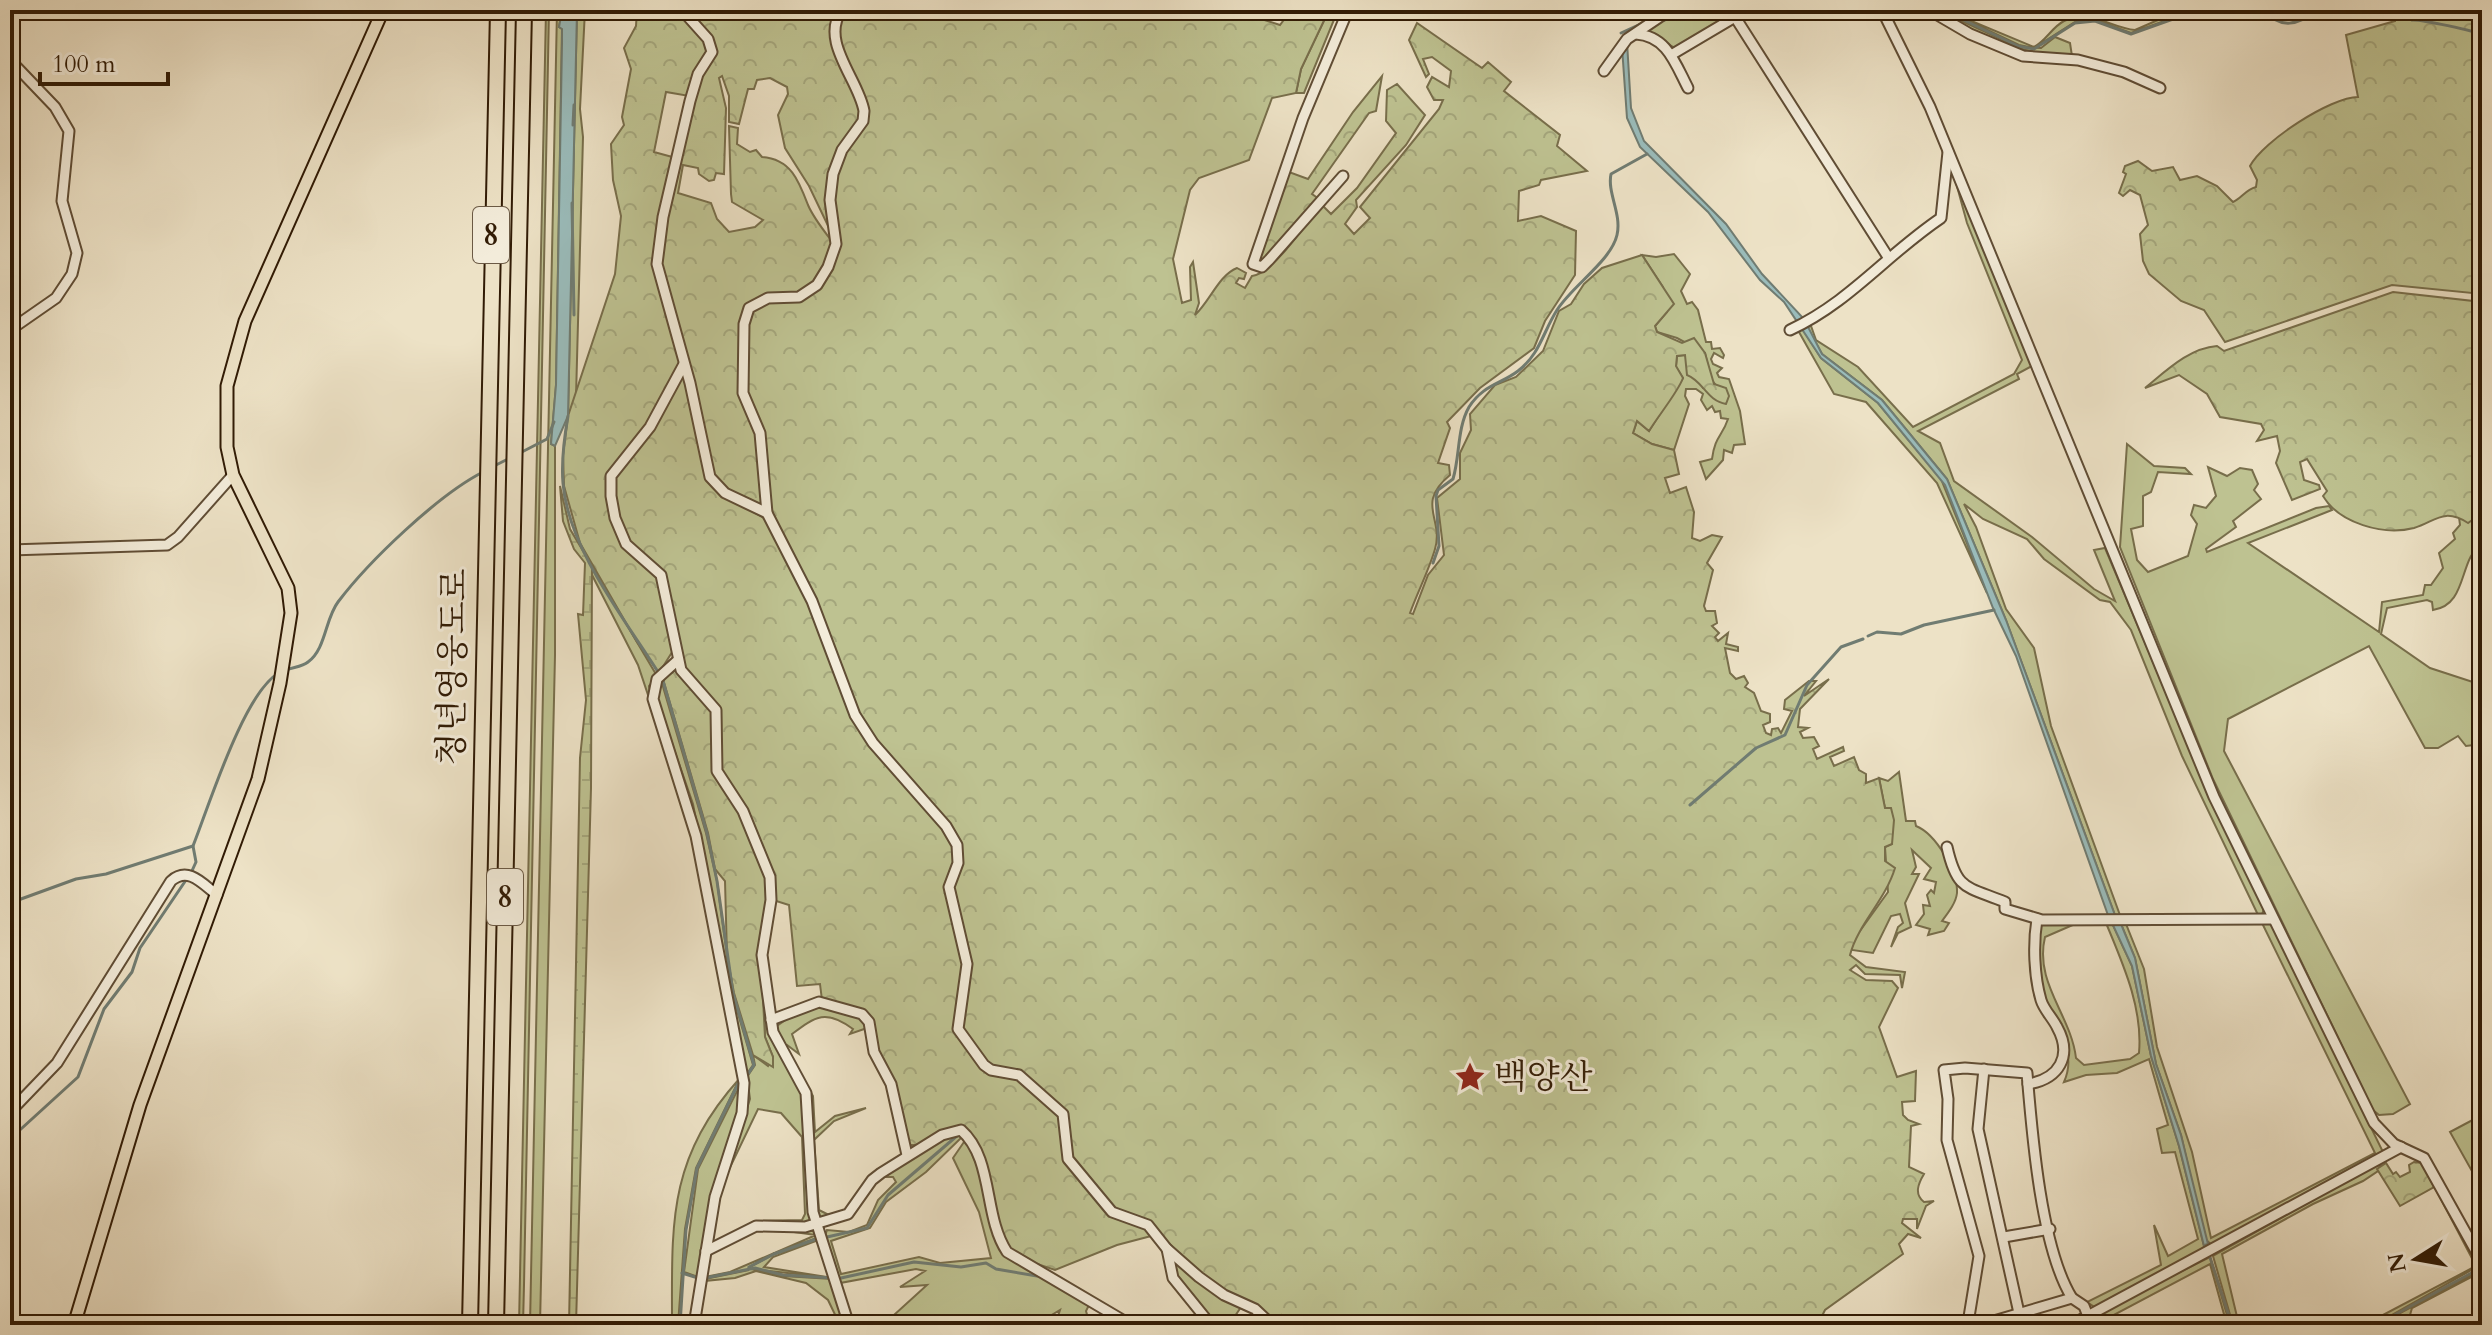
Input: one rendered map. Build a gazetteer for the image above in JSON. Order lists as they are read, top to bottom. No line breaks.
{"streets":{"highway":["8","청년영웅도로"]},"places":{"place":["백양산"]},"scale_bar":"100 m","north":"left"}
